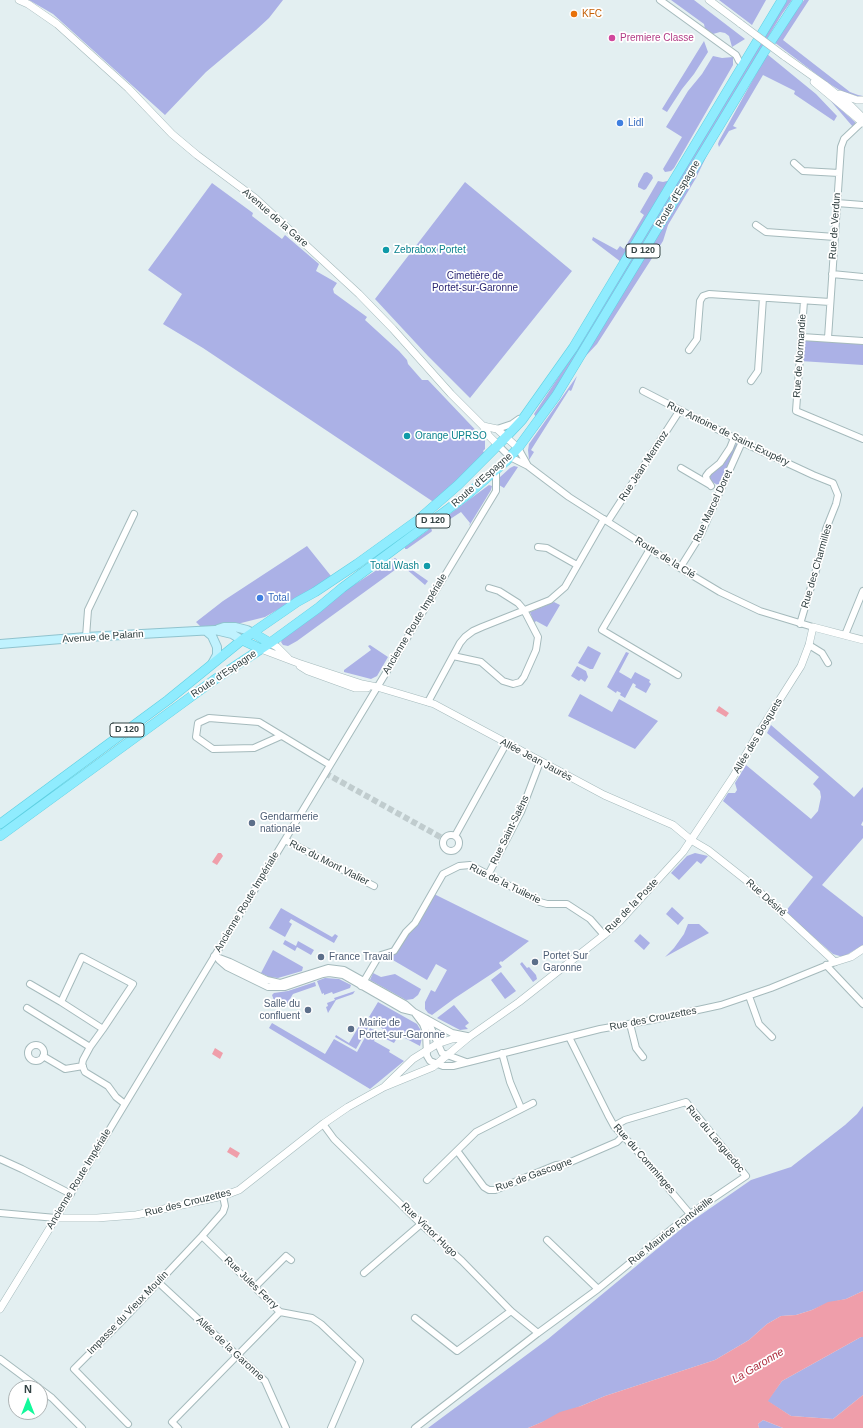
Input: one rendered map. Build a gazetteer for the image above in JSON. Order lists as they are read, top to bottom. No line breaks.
{"streets":{"main road":["Route d'Espagne","D 120","Avenue de Palarin"],"street":["Avenue de la Gare","Rue de Verdun","Rue de Normandie","Rue Antoine de Saint-Exupéry","Rue Jean Mermoz","Rue Marcel Doret","Route de la Clé","Rue des Charmilles","Ancienne Route Impériale","Allée des Bosquets","Allée Jean Jaurès","Rue Saint-Saëns","Rue du Mont Vlalier","Rue de la Tuilerie","Rue Désiré","Rue de la Poste","Rue des Crouzettes","Rue du Languedoc","Rue du Comminges","Rue de Gascogne","Rue Victor Hugo","Rue Maurice Fontvieille","Rue Jules Ferry","Impasse du Vieux Moulin","Allée de la Garonne"]},"crossings":[["Route d'Espagne","Avenue de la Gare"],["Route d'Espagne","Route de la Clé"],["Route d'Espagne","Ancienne Route Impériale"],["Route d'Espagne","Avenue de Palarin"],["Route d'Espagne","Allée Jean Jaurès"],["Rue Antoine de Saint-Exupéry","Rue Jean Mermoz"],["Rue Antoine de Saint-Exupéry","Rue Marcel Doret"],["Rue Antoine de Saint-Exupéry","Rue des Charmilles"],["Rue Jean Mermoz","Route de la Clé"],["Rue Jean Mermoz","Allée Jean Jaurès"],["Rue Marcel Doret","Route de la Clé"],["Route de la Clé","Rue des Charmilles"],["Route de la Clé","Allée des Bosquets"],["Ancienne Route Impériale","Allée Jean Jaurès"],["Ancienne Route Impériale","Rue du Mont Vlalier"],["Ancienne Route Impériale","Rue des Crouzettes"],["Allée des Bosquets","Allée Jean Jaurès"],["Allée des Bosquets","Rue Désiré"],["Allée des Bosquets","Rue de la Poste"],["Allée Jean Jaurès","Rue Saint-Saëns"],["Allée Jean Jaurès","Rue Désiré"],["Allée Jean Jaurès","Rue de la Poste"],["Rue Saint-Saëns","Rue de la Tuilerie"],["Rue de la Tuilerie","Rue de la Poste"],["Rue Désiré","Rue de la Poste"],["Rue Désiré","Rue des Crouzettes"],["Rue de la Poste","Rue des Crouzettes"],["Rue des Crouzettes","Rue du Comminges"],["Rue des Crouzettes","Rue Victor Hugo"],["Rue des Crouzettes","Impasse du Vieux Moulin"],["Rue du Languedoc","Rue du Comminges"],["Rue du Languedoc","Rue Maurice Fontvieille"],["Rue du Comminges","Rue de Gascogne"],["Rue du Comminges","Rue Maurice Fontvieille"],["Rue Victor Hugo","Rue Maurice Fontvieille"],["Rue Jules Ferry","Impasse du Vieux Moulin"],["Impasse du Vieux Moulin","Allée de la Garonne"]],"water":["La Garonne"],"parks":["Cimetière de Portet-sur-Garonne"],"places":["KFC","Premiere Classe","Lidl","Zebrabox Portet","Orange UPRSO","Total Wash","Total","Gendarmerie nationale","France Travail","Portet Sur Garonne","Salle du confluent","Mairie de Portet-sur-Garonne"],"north":"top"}
